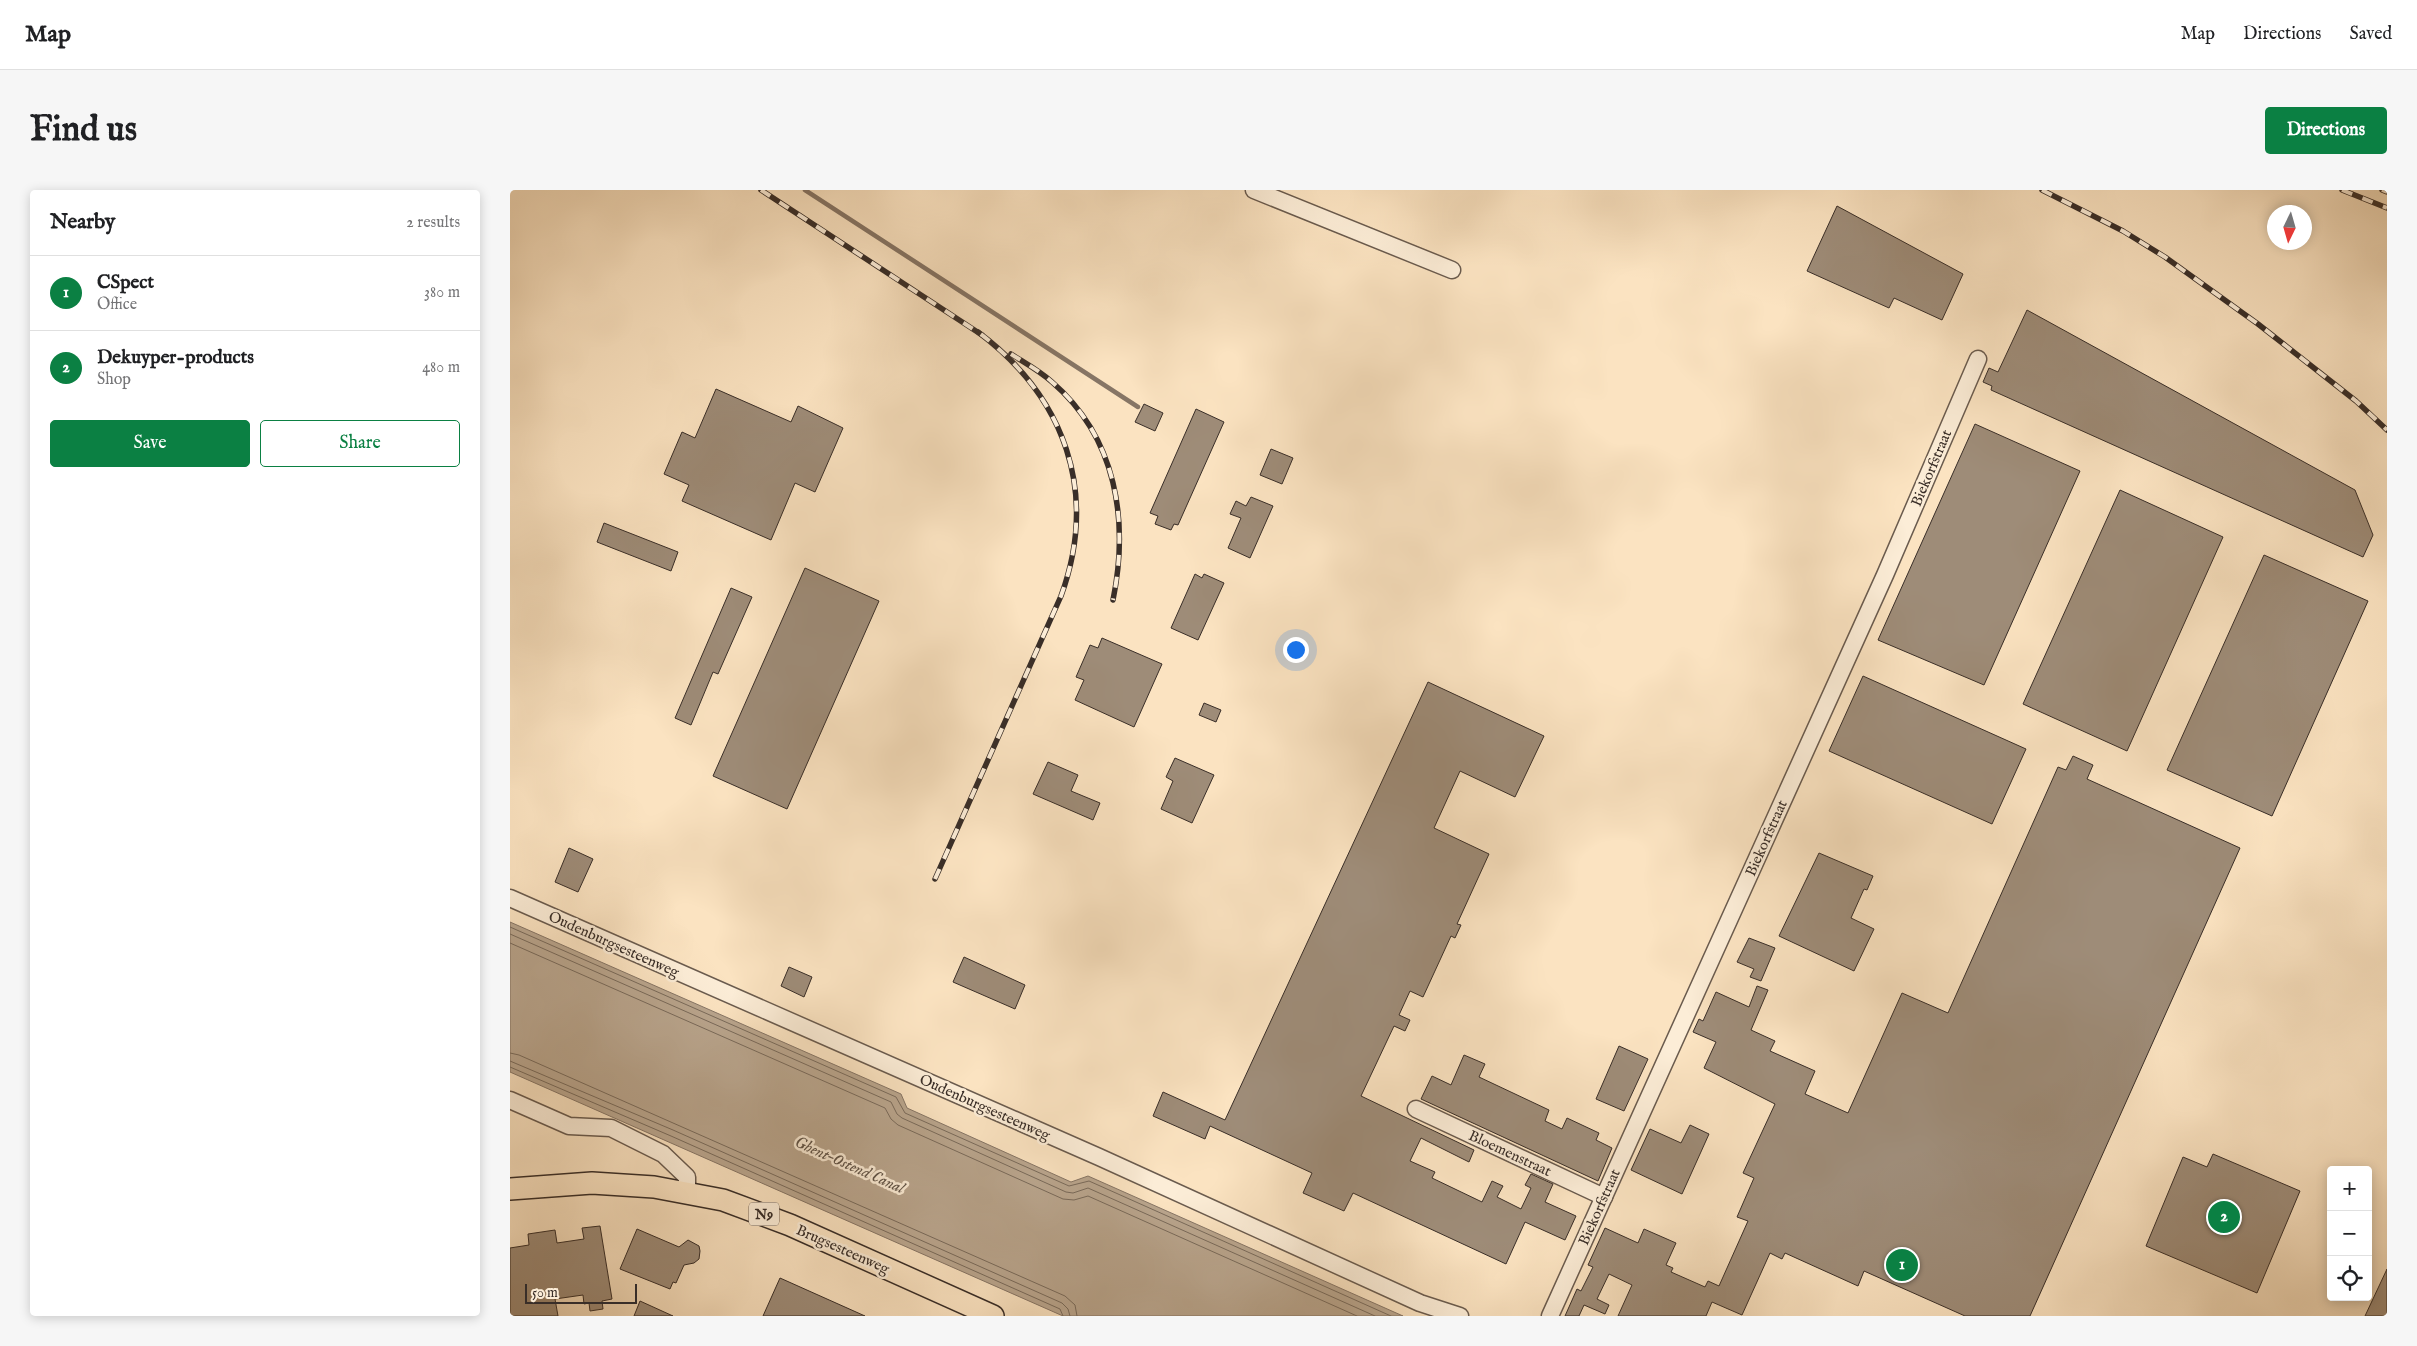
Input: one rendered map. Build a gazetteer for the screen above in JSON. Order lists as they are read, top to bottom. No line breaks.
{"streets":{"main road":["N9","Brugsesteenweg"],"street":["Biekorfstraat","Oudenburgsesteenweg","Bloemenstraat"]},"crossings":[["Biekorfstraat","Bloemenstraat"]],"water":["Ghent–Ostend Canal"],"scale_bar":"50 m","north":"bottom","page":{"header":"Map","nav":["Map","Directions","Saved"],"buttons":["Directions",["Save","Share"]],"title":"Find us","heading":["Nearby","2 results"],"list":[{"mark":"1","name":"CSpect","note":"Office","value":"380 m"},{"mark":"2","name":"Dekuyper-products","note":"Shop","value":"480 m"}],"map_buttons":["+","−"],"pins":["2","1"],"scale":"50 m"}}
